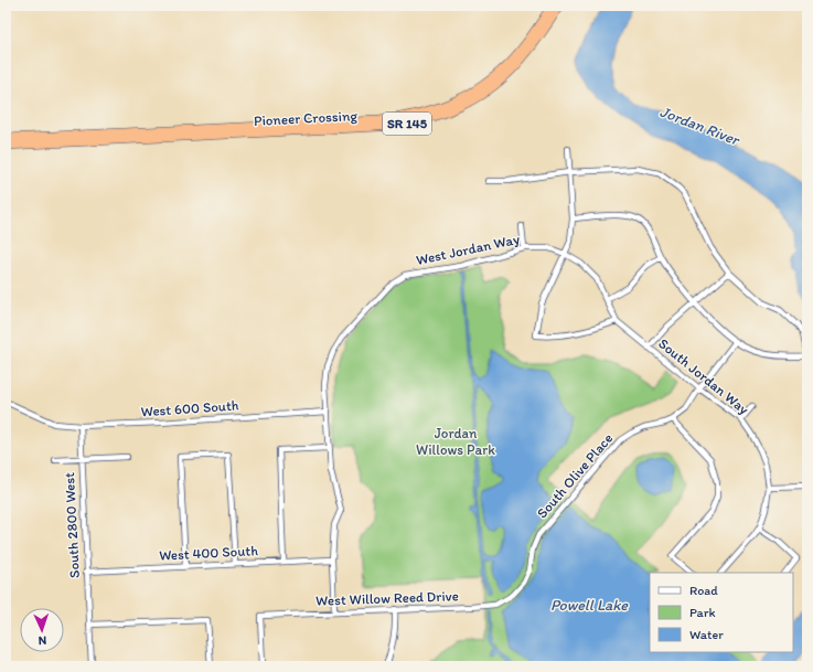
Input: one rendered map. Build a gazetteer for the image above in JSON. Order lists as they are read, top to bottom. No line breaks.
{"streets":{"highway":["Pioneer Crossing","SR 145"],"street":["West Jordan Way","South Jordan Way","West 600 South","South Olive Place","South 2800 West","West 400 South","West Willow Reed Drive"]},"crossings":[["West Jordan Way","South Jordan Way"],["West Jordan Way","West 600 South"],["South Jordan Way","South Olive Place"],["West 600 South","South 2800 West"],["South Olive Place","West Willow Reed Drive"],["South 2800 West","West 400 South"]],"water":["Jordan River","Powell Lake"],"parks":["Jordan Willows Park"],"legend":["Road","Park","Water"],"north":"bottom"}
